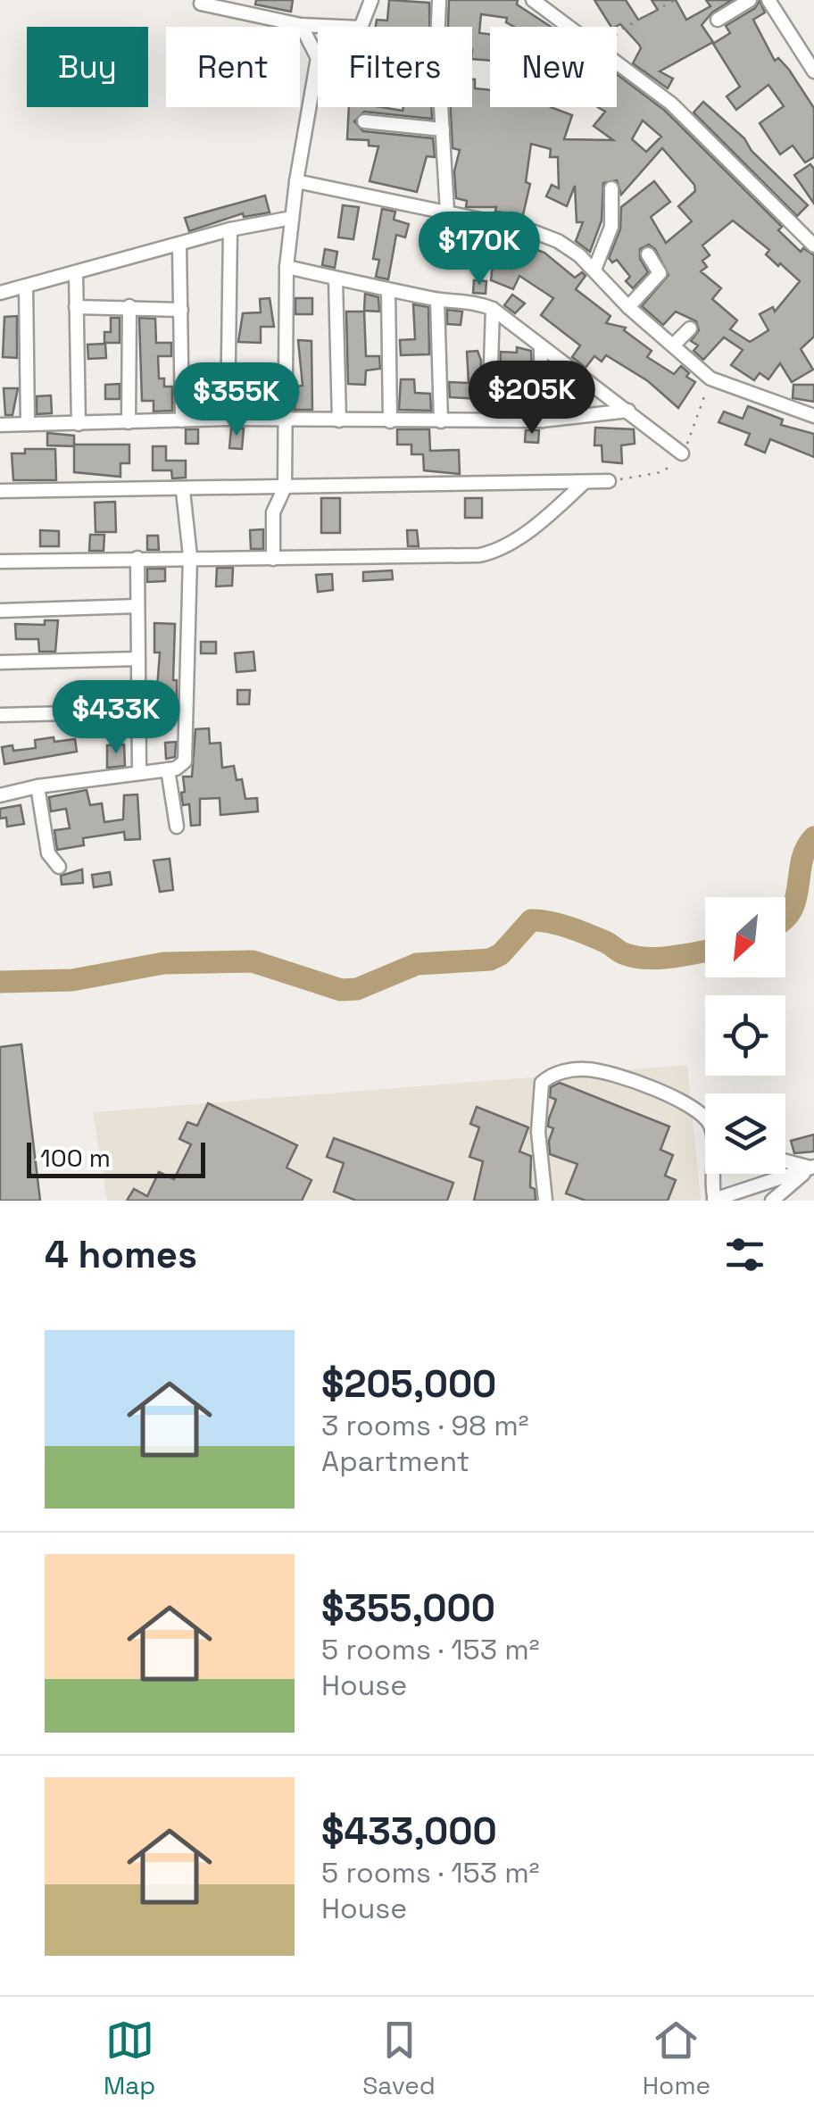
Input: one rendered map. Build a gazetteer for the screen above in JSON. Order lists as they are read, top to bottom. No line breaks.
{"scale_bar":"100 m","north":"bottom left","page":{"chip":["Buy","Rent","Filters","New"],"price":["$170K","$205K","$355K","$433K"],"scale":"100 m","heading":"4 homes","list":[{"name":"$205,000","note":"3 rooms · 98 m² · Apartment"},{"name":"$355,000","note":"5 rooms · 153 m² · House"},{"name":"$433,000","note":"5 rooms · 153 m² · House"}],"tabs":["Map","Saved","Home"]}}
